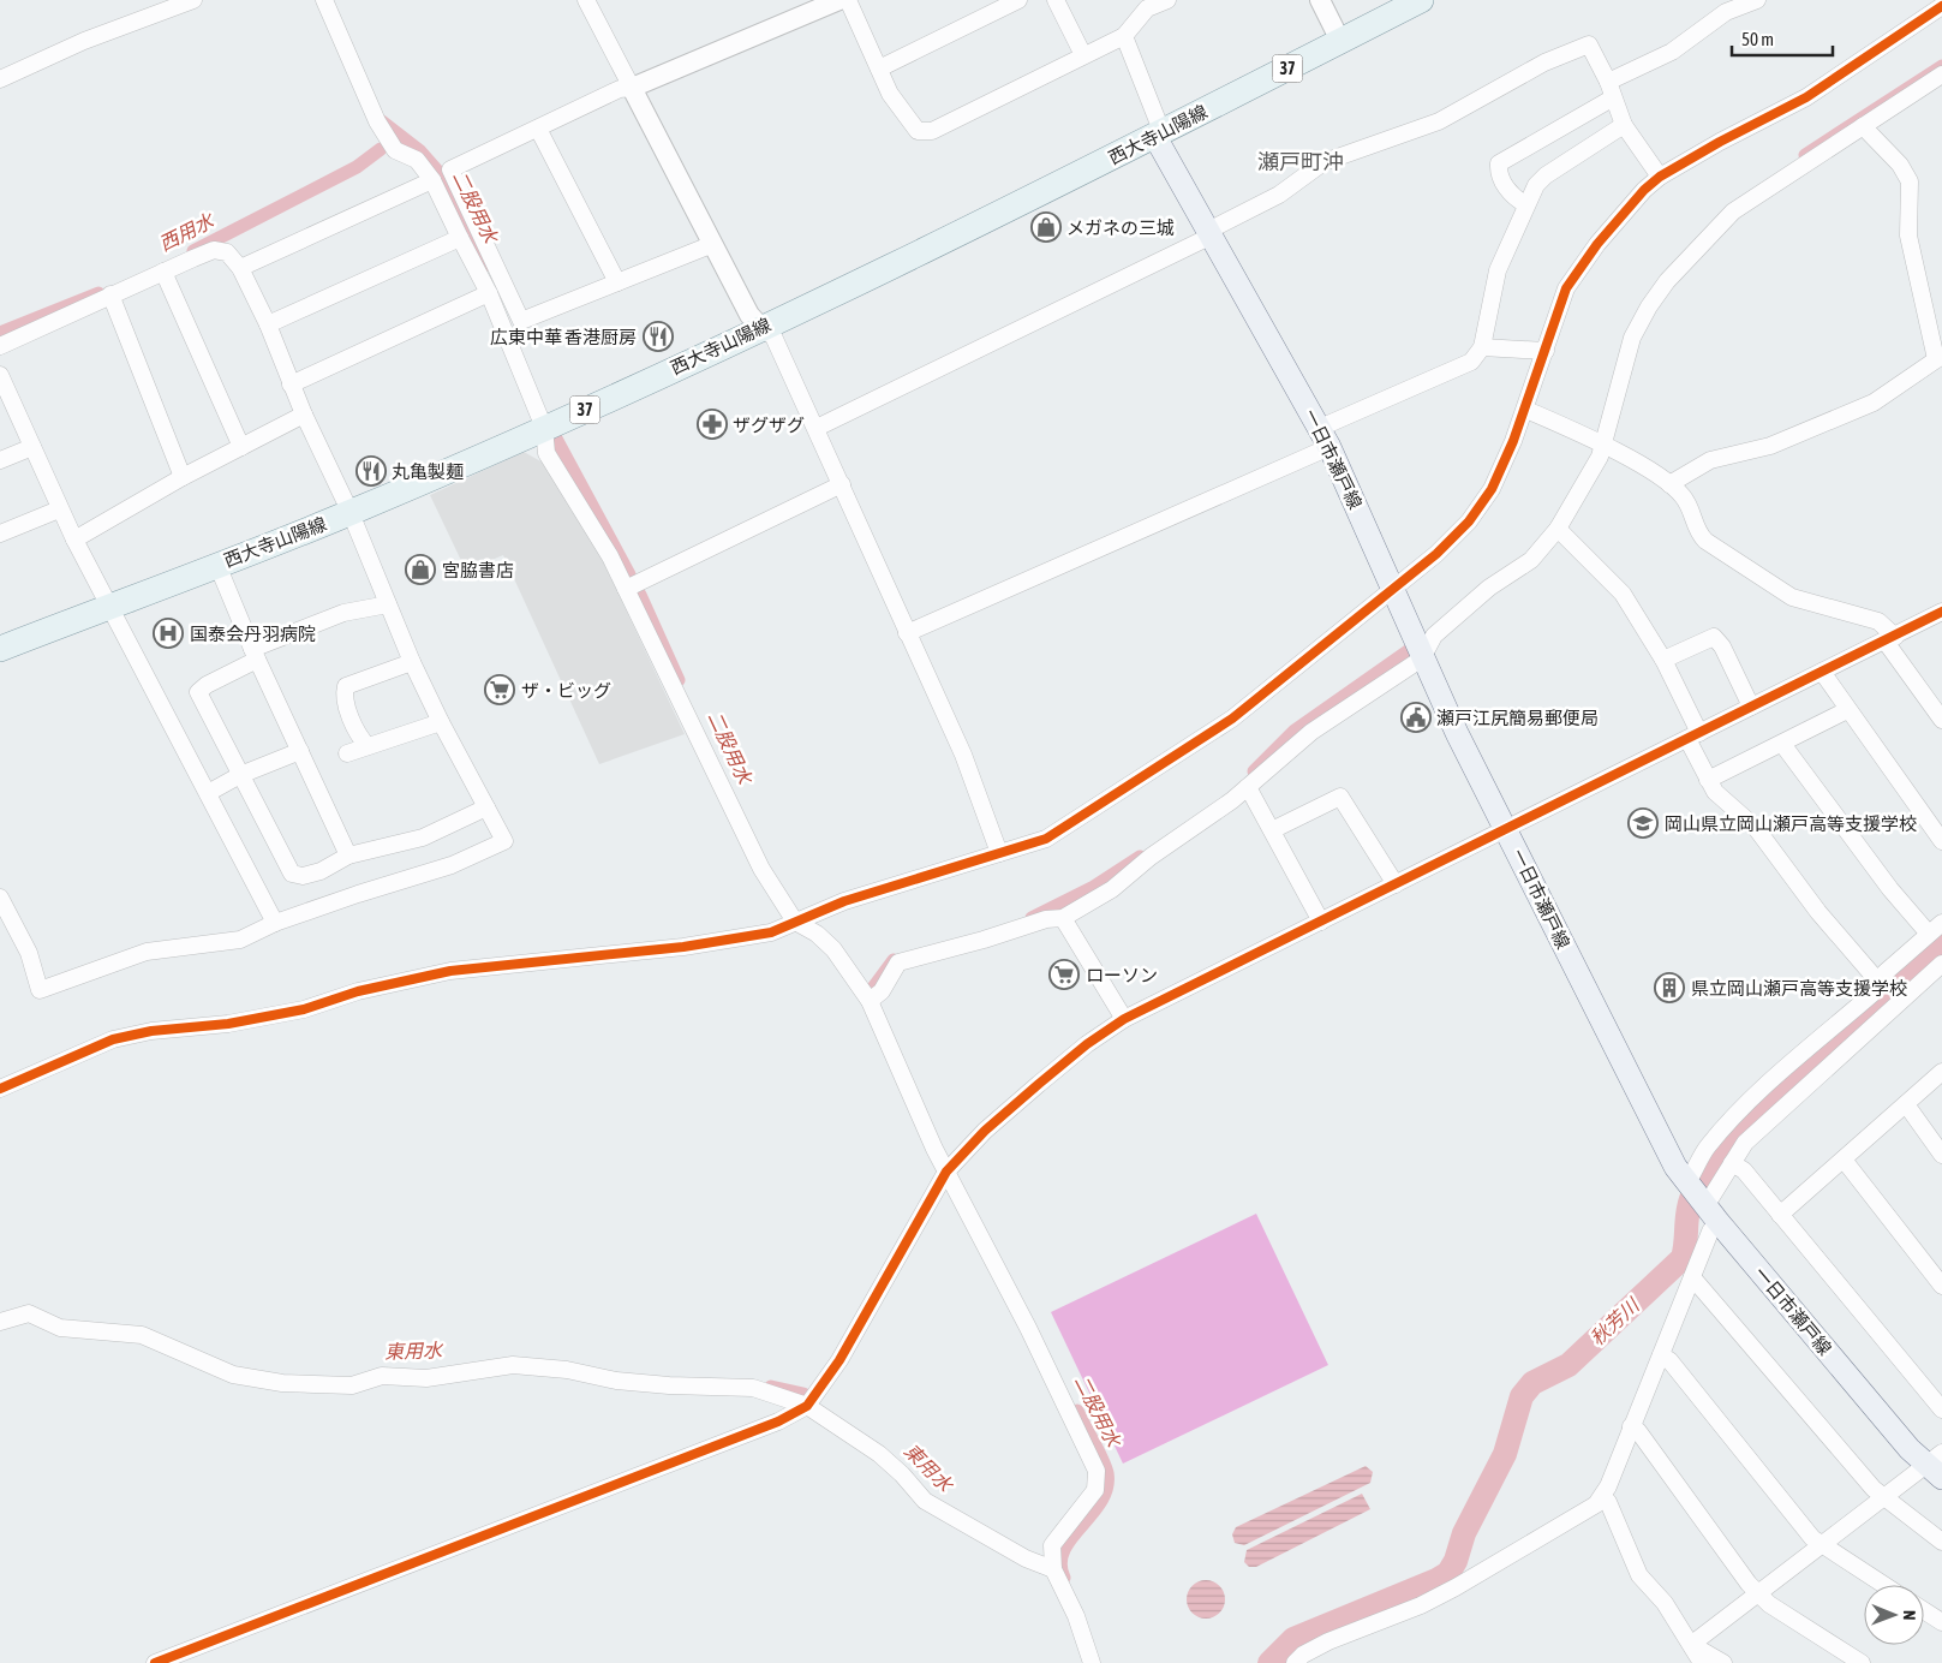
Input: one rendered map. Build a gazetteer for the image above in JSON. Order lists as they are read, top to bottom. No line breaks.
{"streets":{"main road":["37","西大寺山陽線","一日市瀬戸線"]},"crossings":[["西大寺山陽線","一日市瀬戸線"]],"districts":["瀬戸町沖"],"water":["二股用水","西用水","秋芳川","東用水"],"places":{"shop":["メガネの三城","宮脇書店"],"restaurant":["広東中華 香港厨房","丸亀製麺"],"pharmacy":["ザグザグ"],"hospital":["国泰会丹羽病院"],"supermarket":["ザ・ビッグ","ローソン"],"public building":["瀬戸江尻簡易郵便局"],"school or university":["岡山県立岡山瀬戸高等支援学校"],"building":["県立岡山瀬戸高等支援学校"]},"scale_bar":"50 m","north":"right"}
